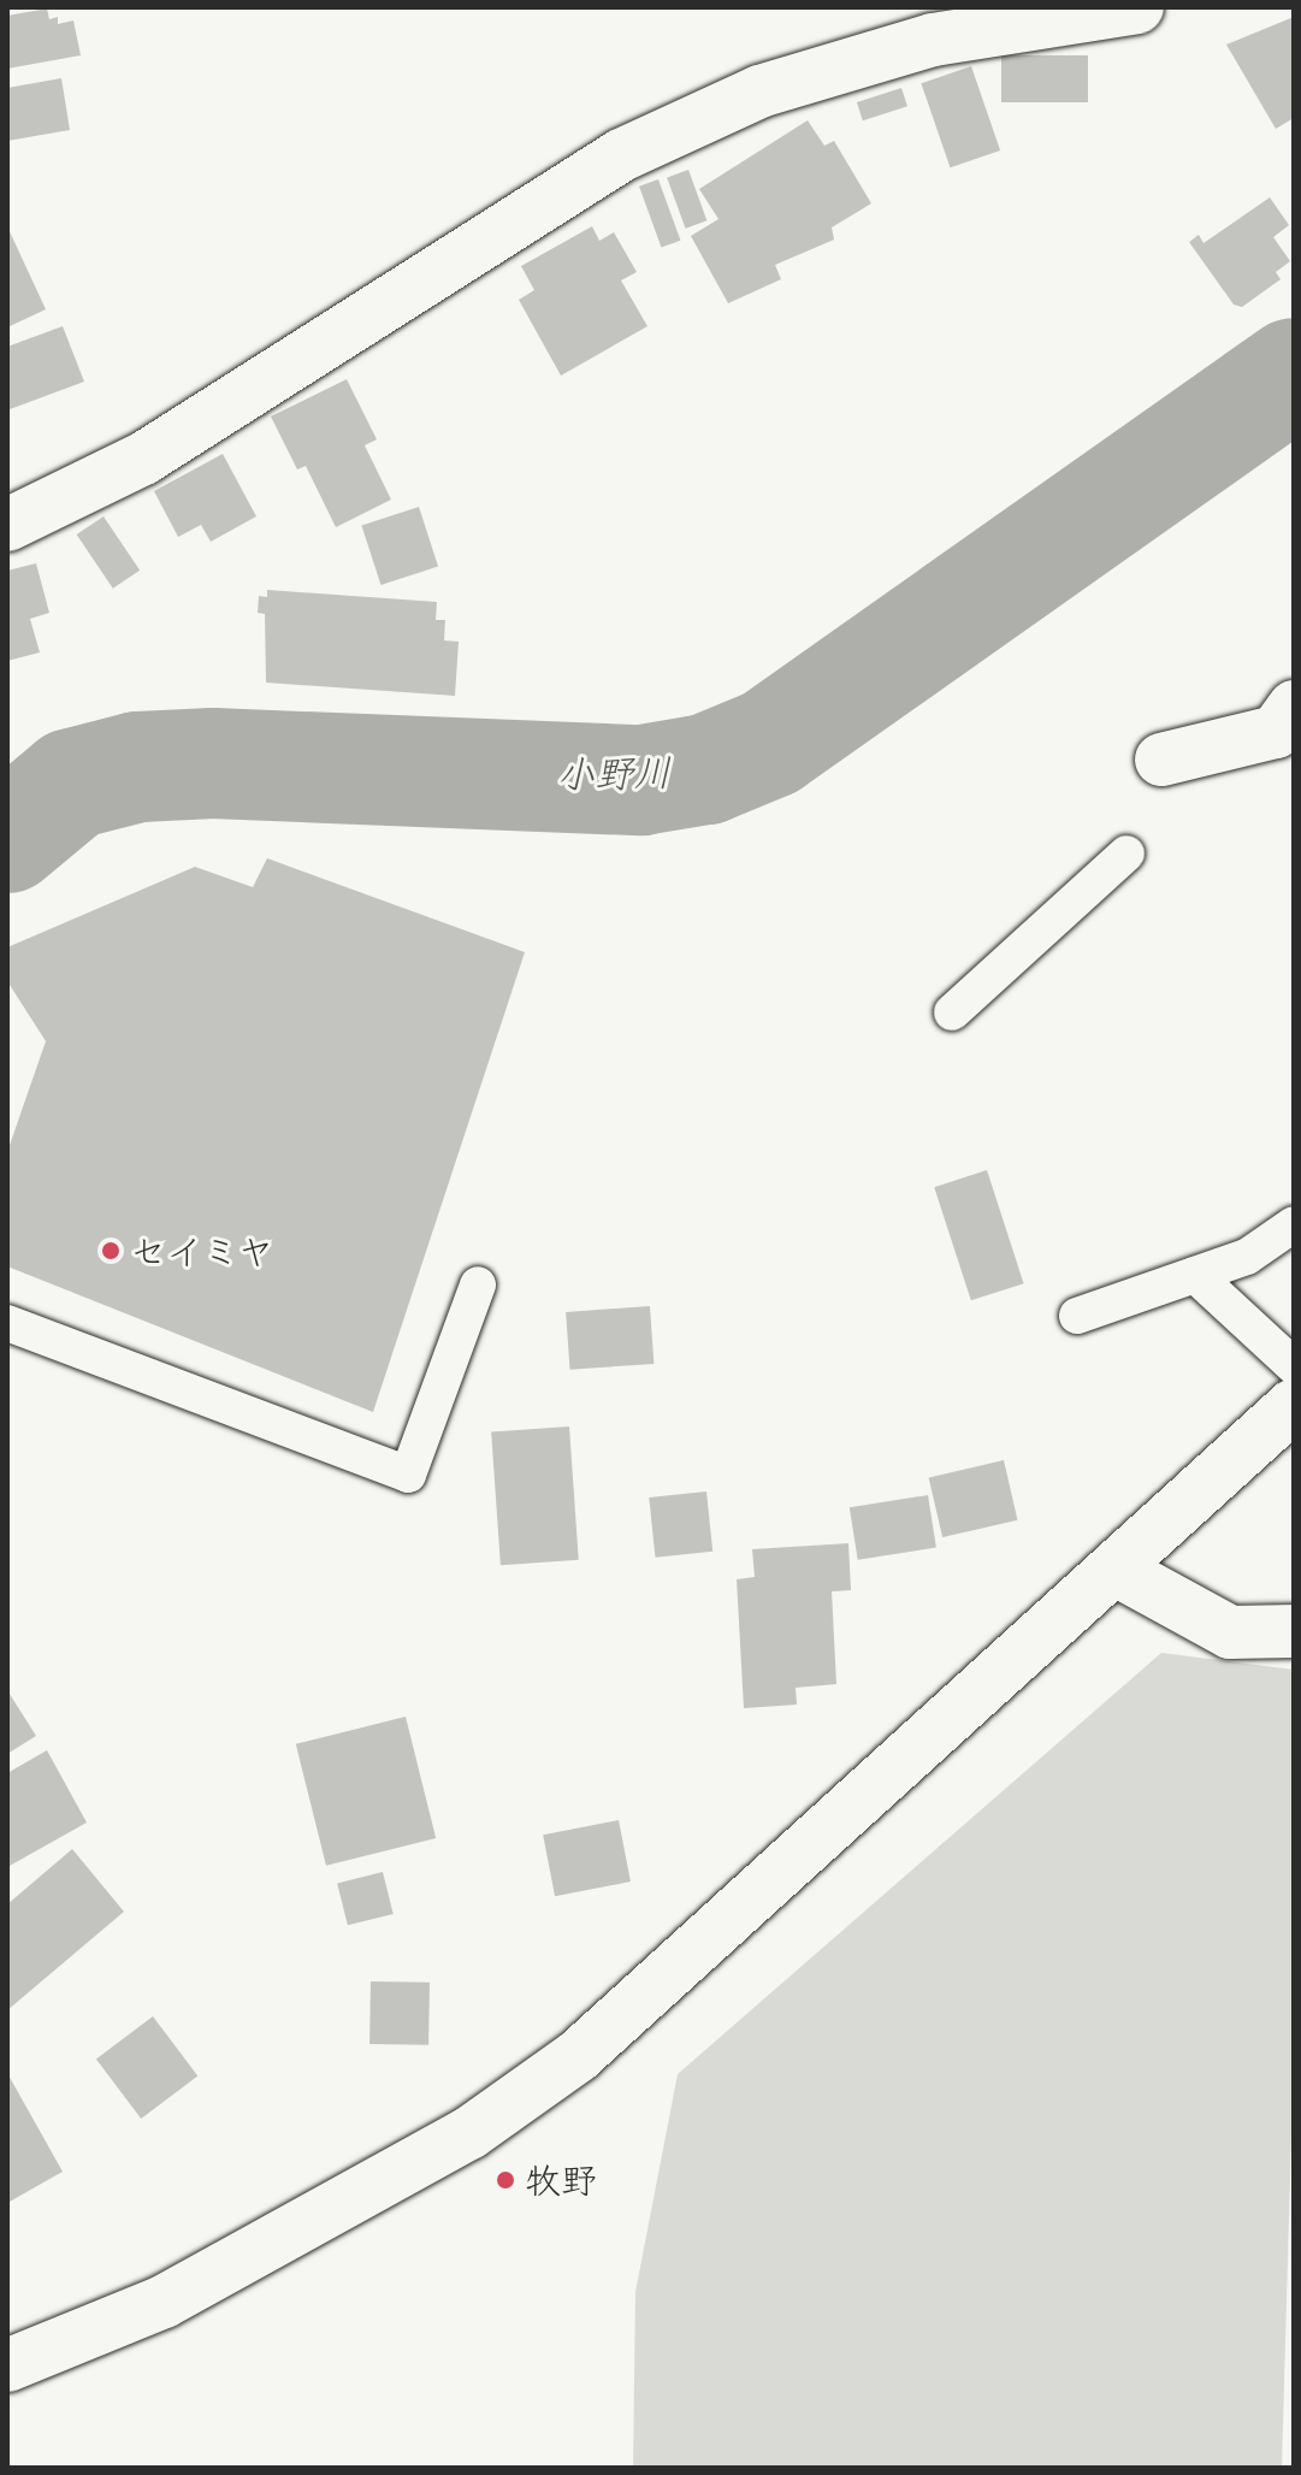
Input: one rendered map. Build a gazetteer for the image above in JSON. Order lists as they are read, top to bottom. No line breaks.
{"water":["小野川"],"places":["セイミヤ","牧野"]}
